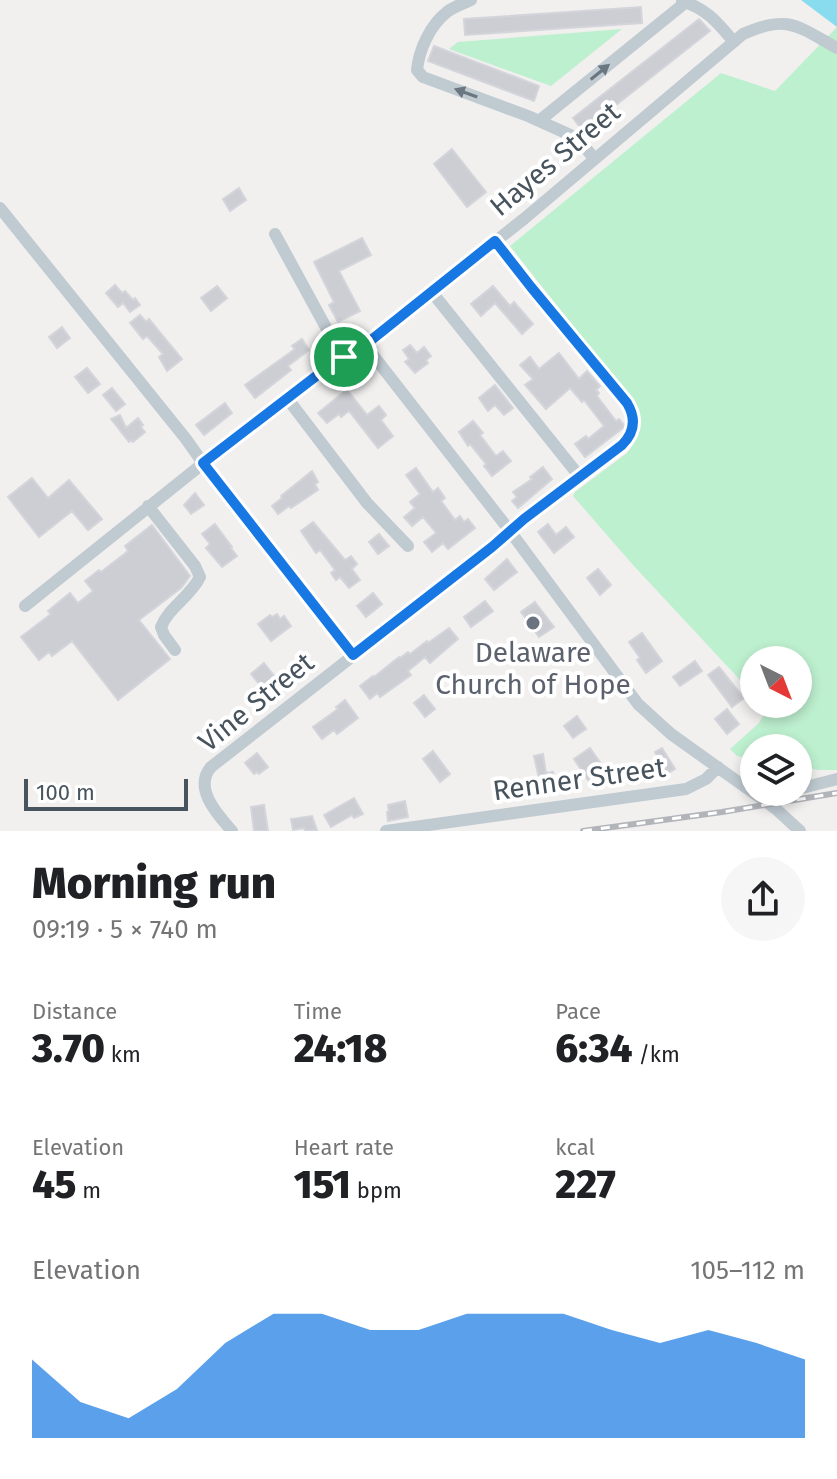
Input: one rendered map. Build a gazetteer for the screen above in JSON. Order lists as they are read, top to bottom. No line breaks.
{"streets":{"street":["Hayes Street","Vine Street","Renner Street"]},"crossings":[["Hayes Street","Vine Street"]],"places":["Delaware Church of Hope"],"scale_bar":"100 m","north":"bottom right","page":{"scale":"100 m","heading":["Morning run","09:19 · 5 × 740 m"],"stats":[["Distance","3.70 km"],["Time","24:18"],["Pace","6:34 /km"],["Elevation","45 m"],["Heart rate","151 bpm"],["kcal","227"]],"chart":["Elevation","105–112 m"]}}
